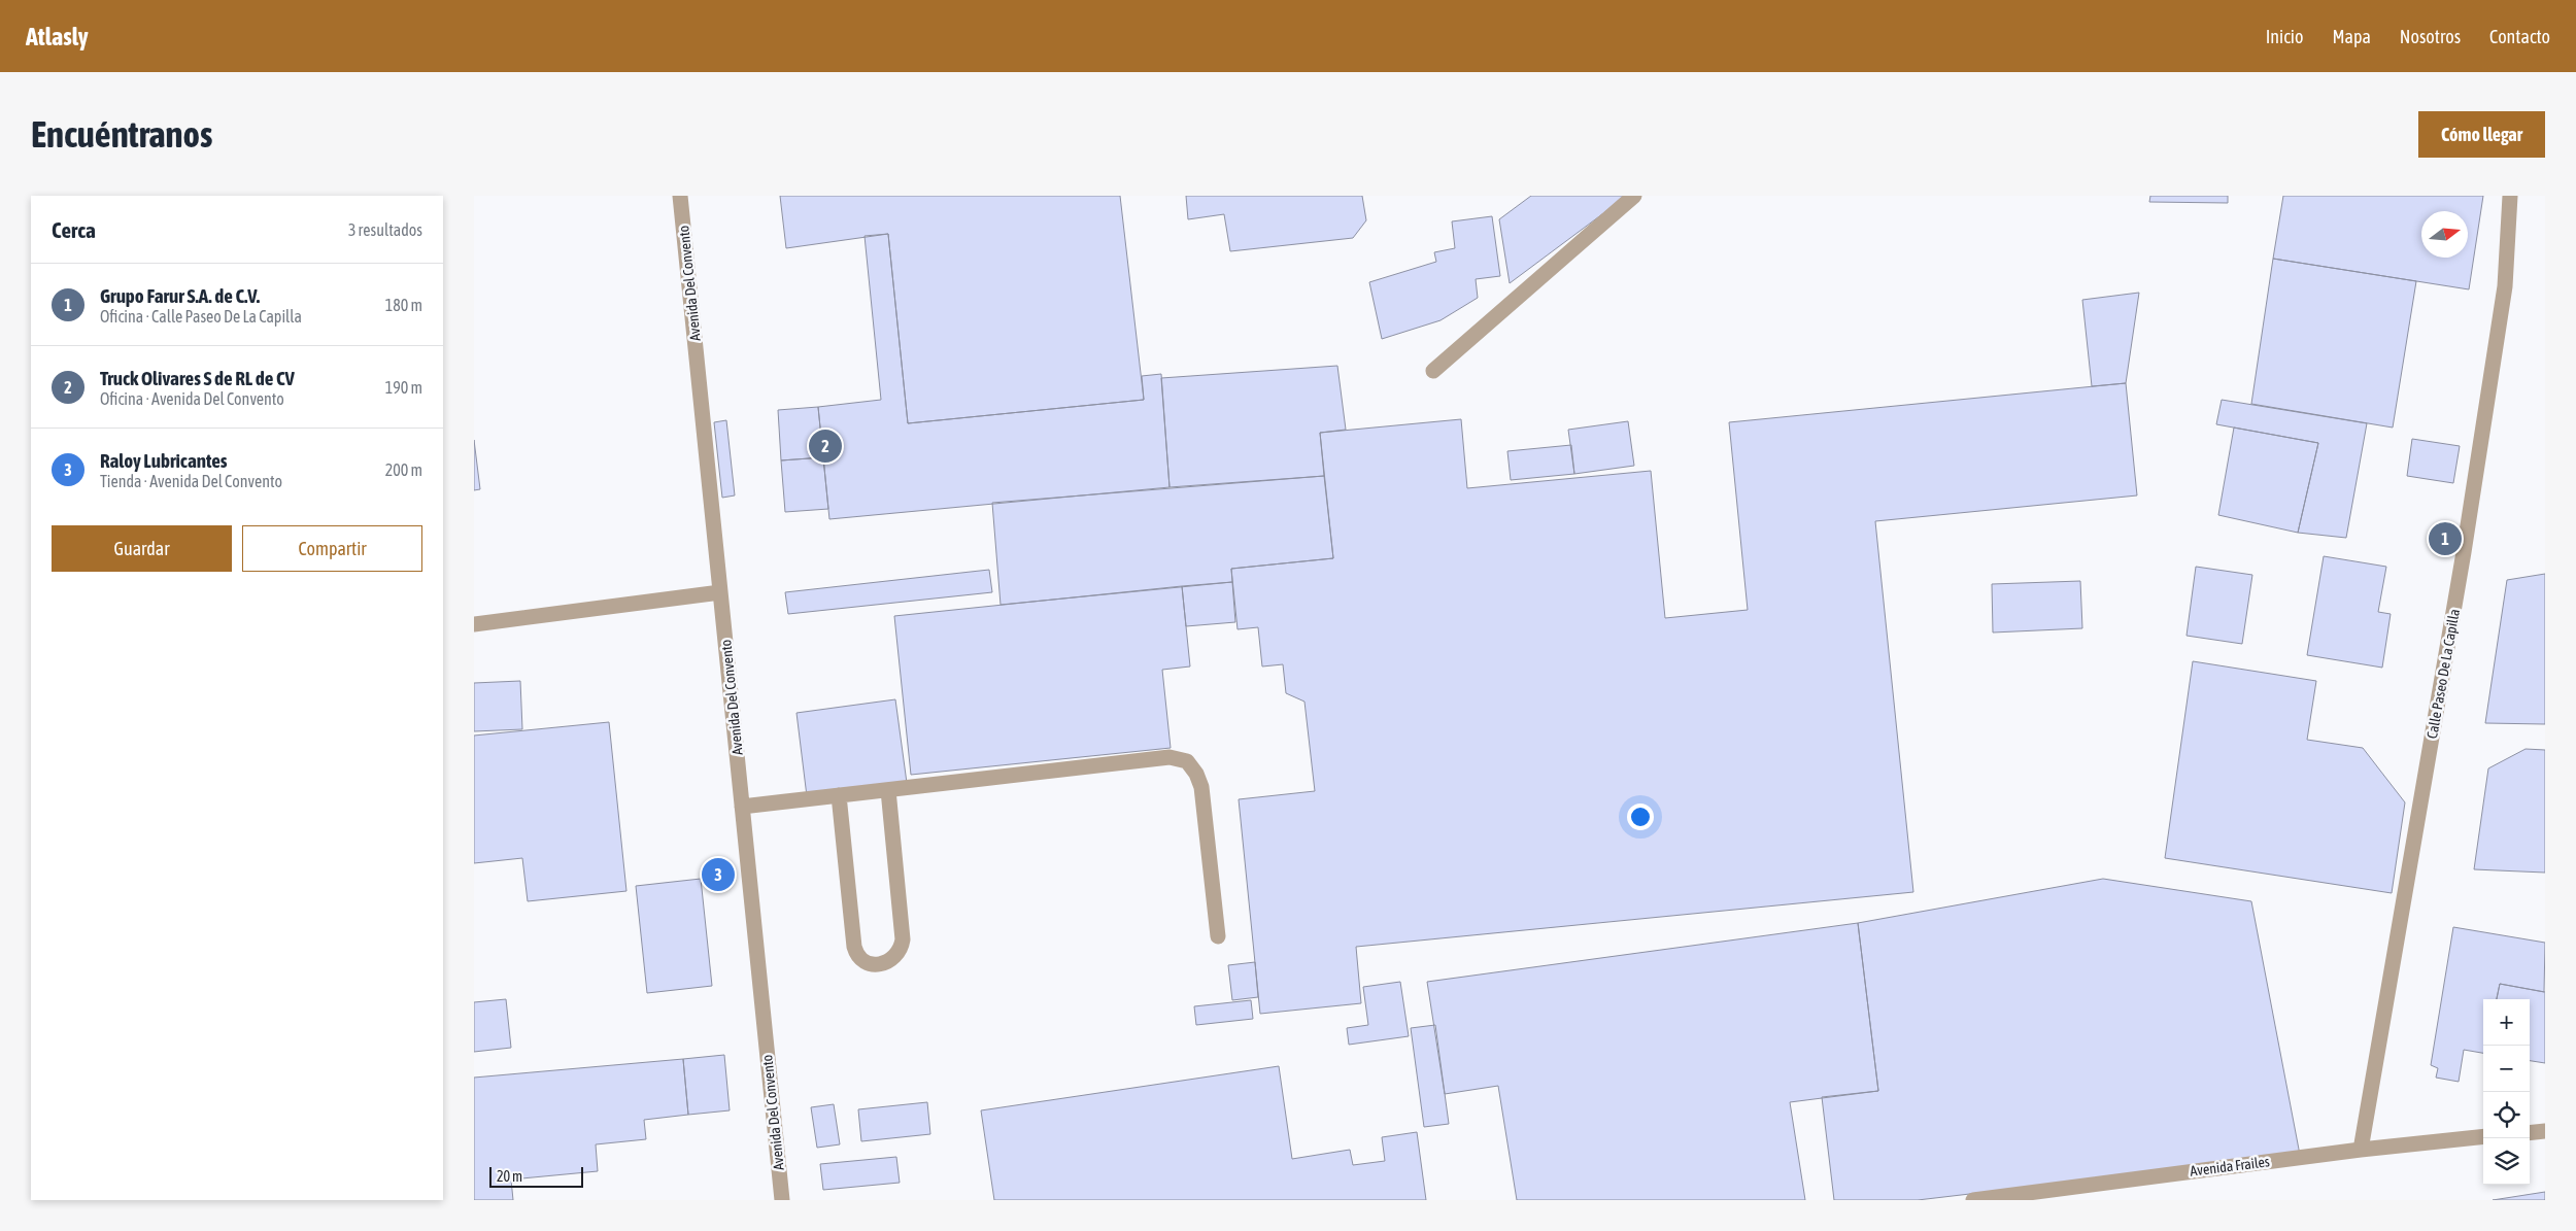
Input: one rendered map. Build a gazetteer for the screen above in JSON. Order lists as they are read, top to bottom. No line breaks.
{"streets":{"street":["Avenida Del Convento","Calle Paseo De La Capilla","Avenida Frailes"]},"crossings":[["Calle Paseo De La Capilla","Avenida Frailes"]],"scale_bar":"20 m","north":"right","page":{"header":"Atlasly","nav":["Inicio","Mapa","Nosotros","Contacto"],"buttons":["Cómo llegar",["Guardar","Compartir"]],"title":"Encuéntranos","heading":["Cerca","3 resultados"],"list":[{"mark":"1","name":"Grupo Farur S.A. de C.V.","note":"Oficina · Calle Paseo De La Capilla","value":"180 m"},{"mark":"2","name":"Truck Olivares S de RL de CV","note":"Oficina · Avenida Del Convento","value":"190 m"},{"mark":"3","name":"Raloy Lubricantes","note":"Tienda · Avenida Del Convento","value":"200 m"}],"pins":["2","1","3"],"map_buttons":["+","−"],"scale":"20 m"}}
